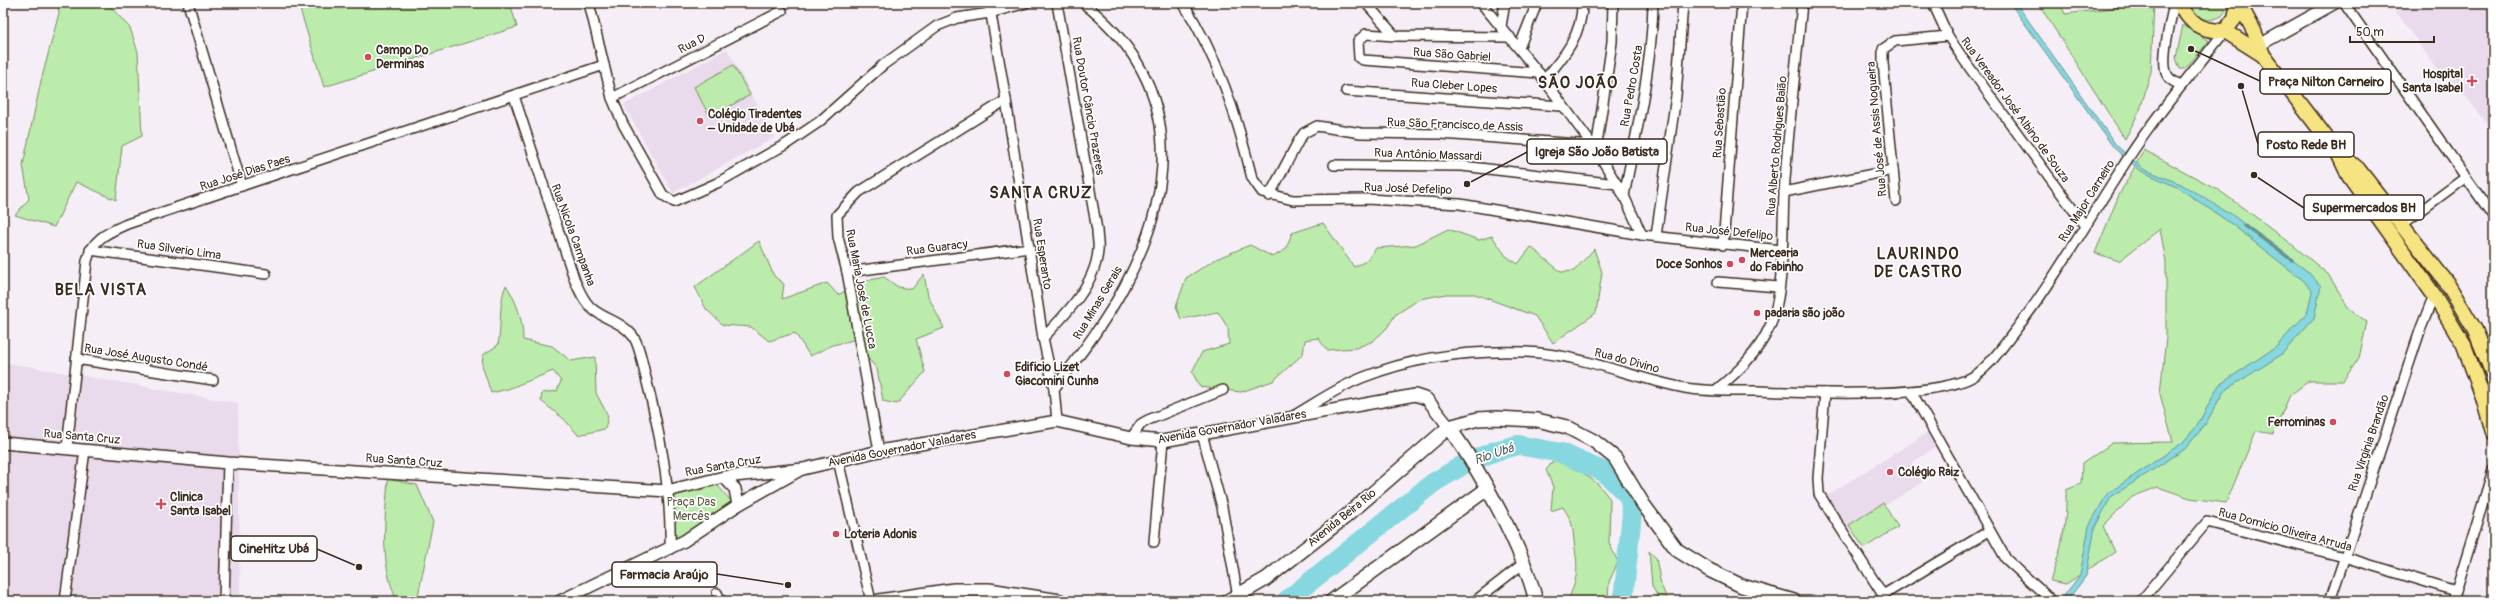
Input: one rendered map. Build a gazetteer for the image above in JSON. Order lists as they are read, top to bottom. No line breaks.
{"streets":{"main road":["Avenida Beira Rio"],"street":["Rua D","Rua São Gabriel","Rua Cleber Lopes","Rua Pedro Costa","Rua Doutor Câncio Prazeres","Rua Vereador José Albino de Souza","Rua Sebastião","Rua São Francisco de Assis","Rua José de Assis Nogueira","Rua Alberto Rodrigues Baião","Rua Antônio Massardi","Rua José Dias Paes","Rua José Defelipo","Rua Major Carneiro","Rua Nicola Campanha","Rua Guaracy","Rua Silverio Lima","Rua Esperanto","Rua Maria José de Lucca","Rua Minas Gerais","Rua José Augusto Condé","Rua do Divino","Avenida Governador Valadares","Rua Santa Cruz","Rua Virginia Brandão","Rua Domicio Oliveira Arruda"]},"crossings":[["Rua Doutor Câncio Prazeres","Rua Esperanto"],["Rua Vereador José Albino de Souza","Rua José de Assis Nogueira"],["Rua Vereador José Albino de Souza","Rua Major Carneiro"],["Rua Sebastião","Rua José Defelipo"],["Rua São Francisco de Assis","Rua José Defelipo"],["Rua Alberto Rodrigues Baião","Rua José Defelipo"],["Rua Alberto Rodrigues Baião","Rua do Divino"],["Rua José Dias Paes","Rua Nicola Campanha"],["Rua José Dias Paes","Rua Silverio Lima"],["Rua Major Carneiro","Rua do Divino"],["Rua Nicola Campanha","Rua Santa Cruz"],["Rua Guaracy","Rua Esperanto"],["Rua Guaracy","Rua Maria José de Lucca"],["Rua Esperanto","Rua Maria José de Lucca"],["Rua Esperanto","Rua Minas Gerais"],["Rua Maria José de Lucca","Avenida Governador Valadares"],["Rua do Divino","Avenida Governador Valadares"],["Avenida Governador Valadares","Rua Santa Cruz"],["Avenida Governador Valadares","Avenida Beira Rio"],["Rua Virginia Brandão","Rua Domicio Oliveira Arruda"]],"districts":["SÃO JOÃO","SANTA CRUZ","LAURINDO DE CASTRO","BELA VISTA"],"water":["Rio Ubá"],"parks":["Praça Das Mercês"],"places":{"other":["Praça Nilton Carneiro","Campo Do Derminas","Posto Rede BH","Colégio Tiradentes – Unidade de Ubá","Supermercados BH","Igreja São João Batista","Mercearia do Fabinho","Doce Sonhos","padaria são joão","Edificio Lizet Giacomini Cunha","Ferrominas","Colégio Raiz","Loteria Adonis","CineHitz Ubá","Farmacia Araújo"],"health":["Hospital Santa Isabel","Clinica Santa Isabel"]},"scale_bar":"50 m"}
